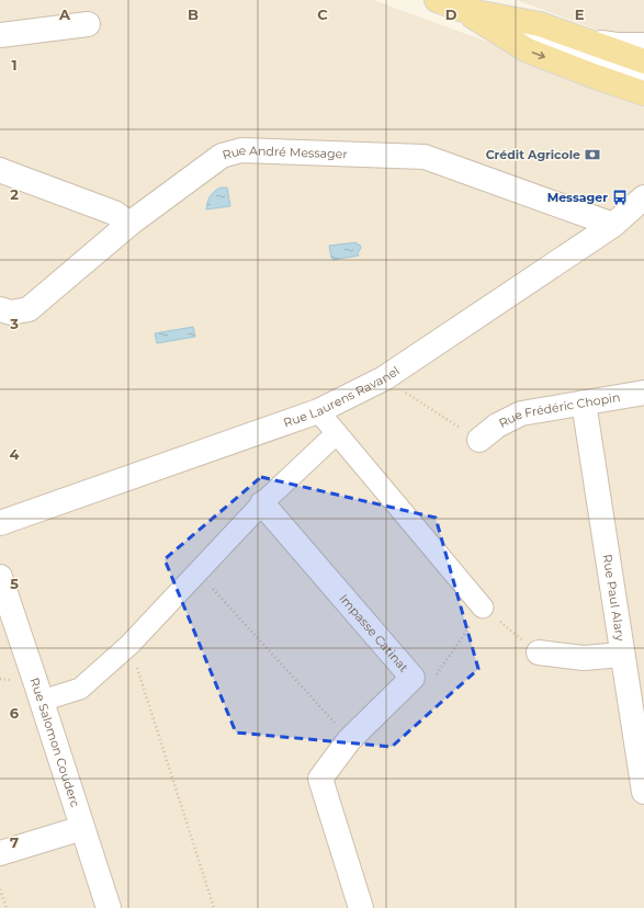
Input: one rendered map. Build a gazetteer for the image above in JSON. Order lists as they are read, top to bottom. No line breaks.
{"streets":{"street":["Rue André Messager","Rue Laurens Ravanel","Rue Frédéric Chopin","Rue Paul Alary","Impasse Catinat","Rue Salomon Couderc"]},"crossings":[["Rue André Messager","Rue Laurens Ravanel"],["Rue Frédéric Chopin","Rue Paul Alary"]],"places":{"bank":["Crédit Agricole"],"bus stop":["Messager"]},"grid":{"columns":["A","B","C","D","E"],"rows":["1","2","3","4","5","6","7"]}}
